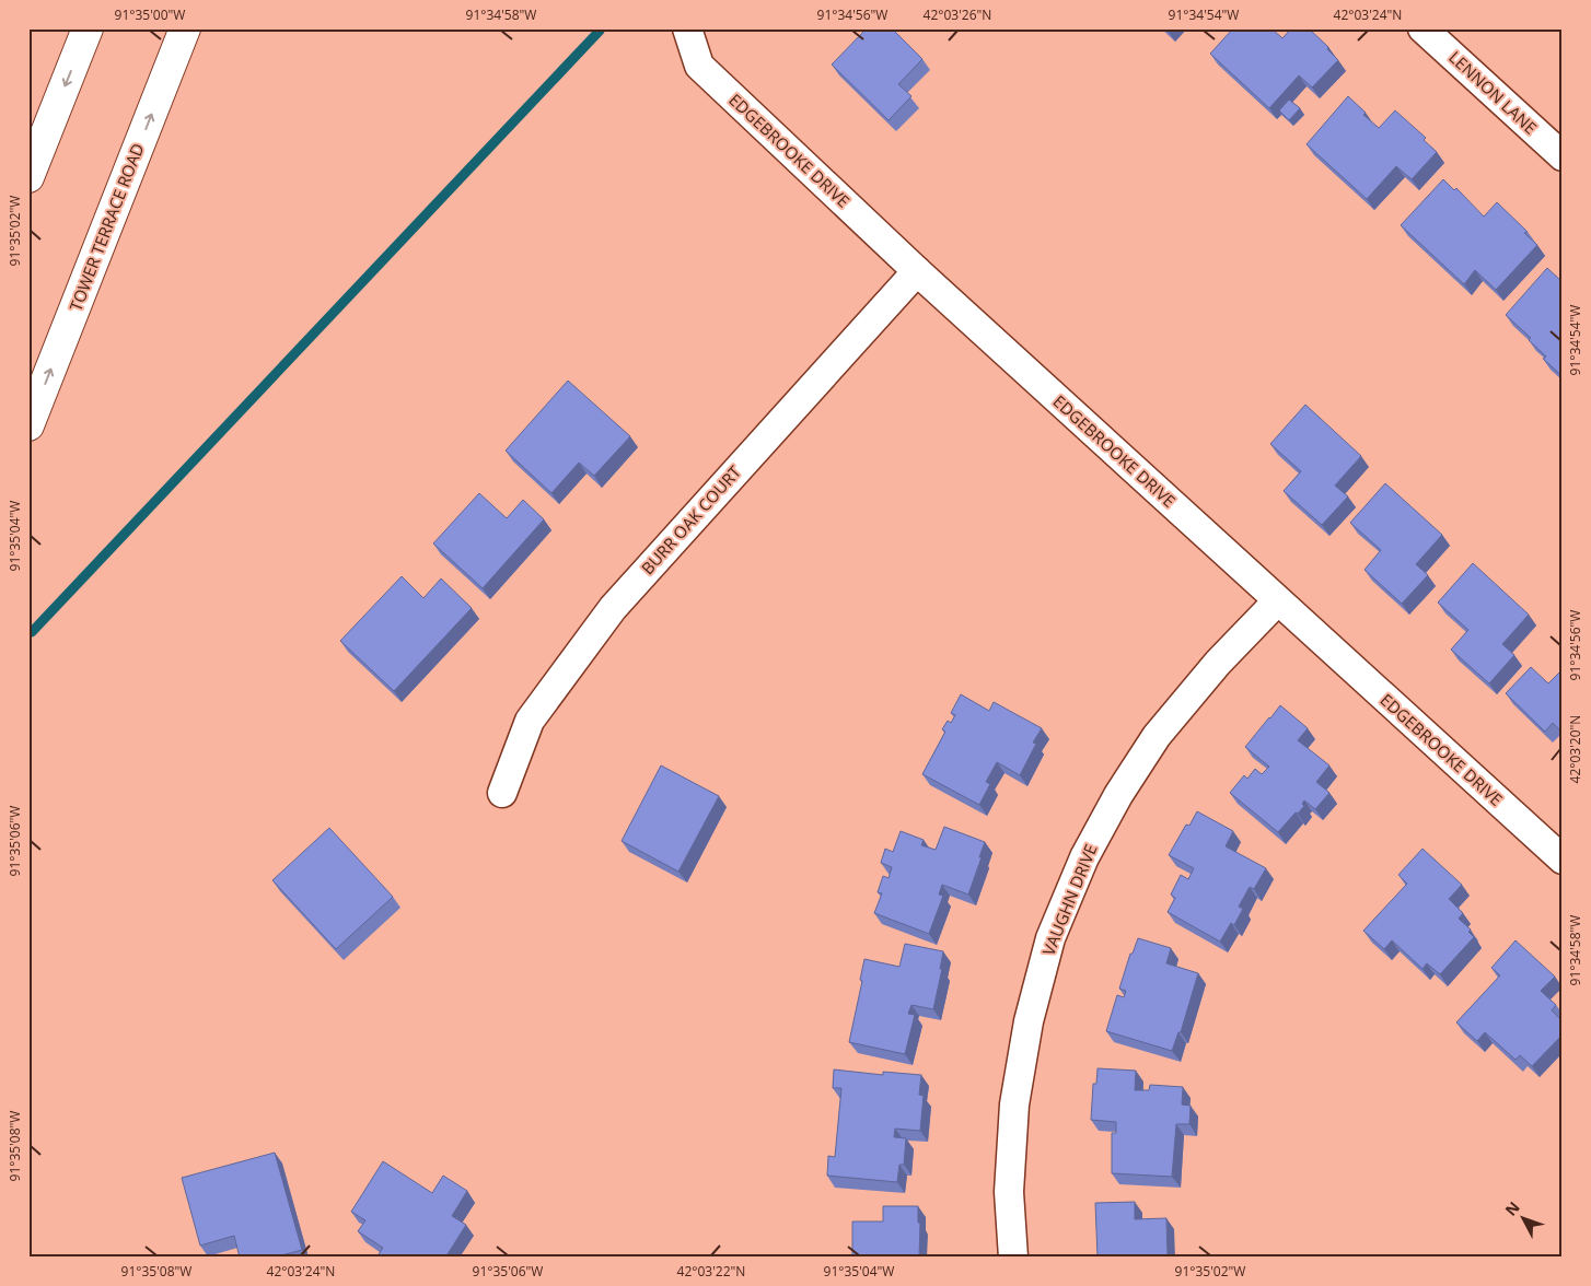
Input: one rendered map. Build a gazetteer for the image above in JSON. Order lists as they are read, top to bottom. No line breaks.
{"streets":{"street":["LENNON LANE","EDGEBROOKE DRIVE","TOWER TERRACE ROAD","BURR OAK COURT","VAUGHN DRIVE"]},"crossings":[["EDGEBROOKE DRIVE","BURR OAK COURT"],["EDGEBROOKE DRIVE","VAUGHN DRIVE"]],"north":"top left","coordinates":["91°35'00\"W","91°34'58\"W","91°34'56\"W","42°03'26\"N","91°34'54\"W","42°03'24\"N","91°35'02\"W","91°35'04\"W","42°03'20\"N","91°35'06\"W","91°35'08\"W","42°03'22\"N"]}
